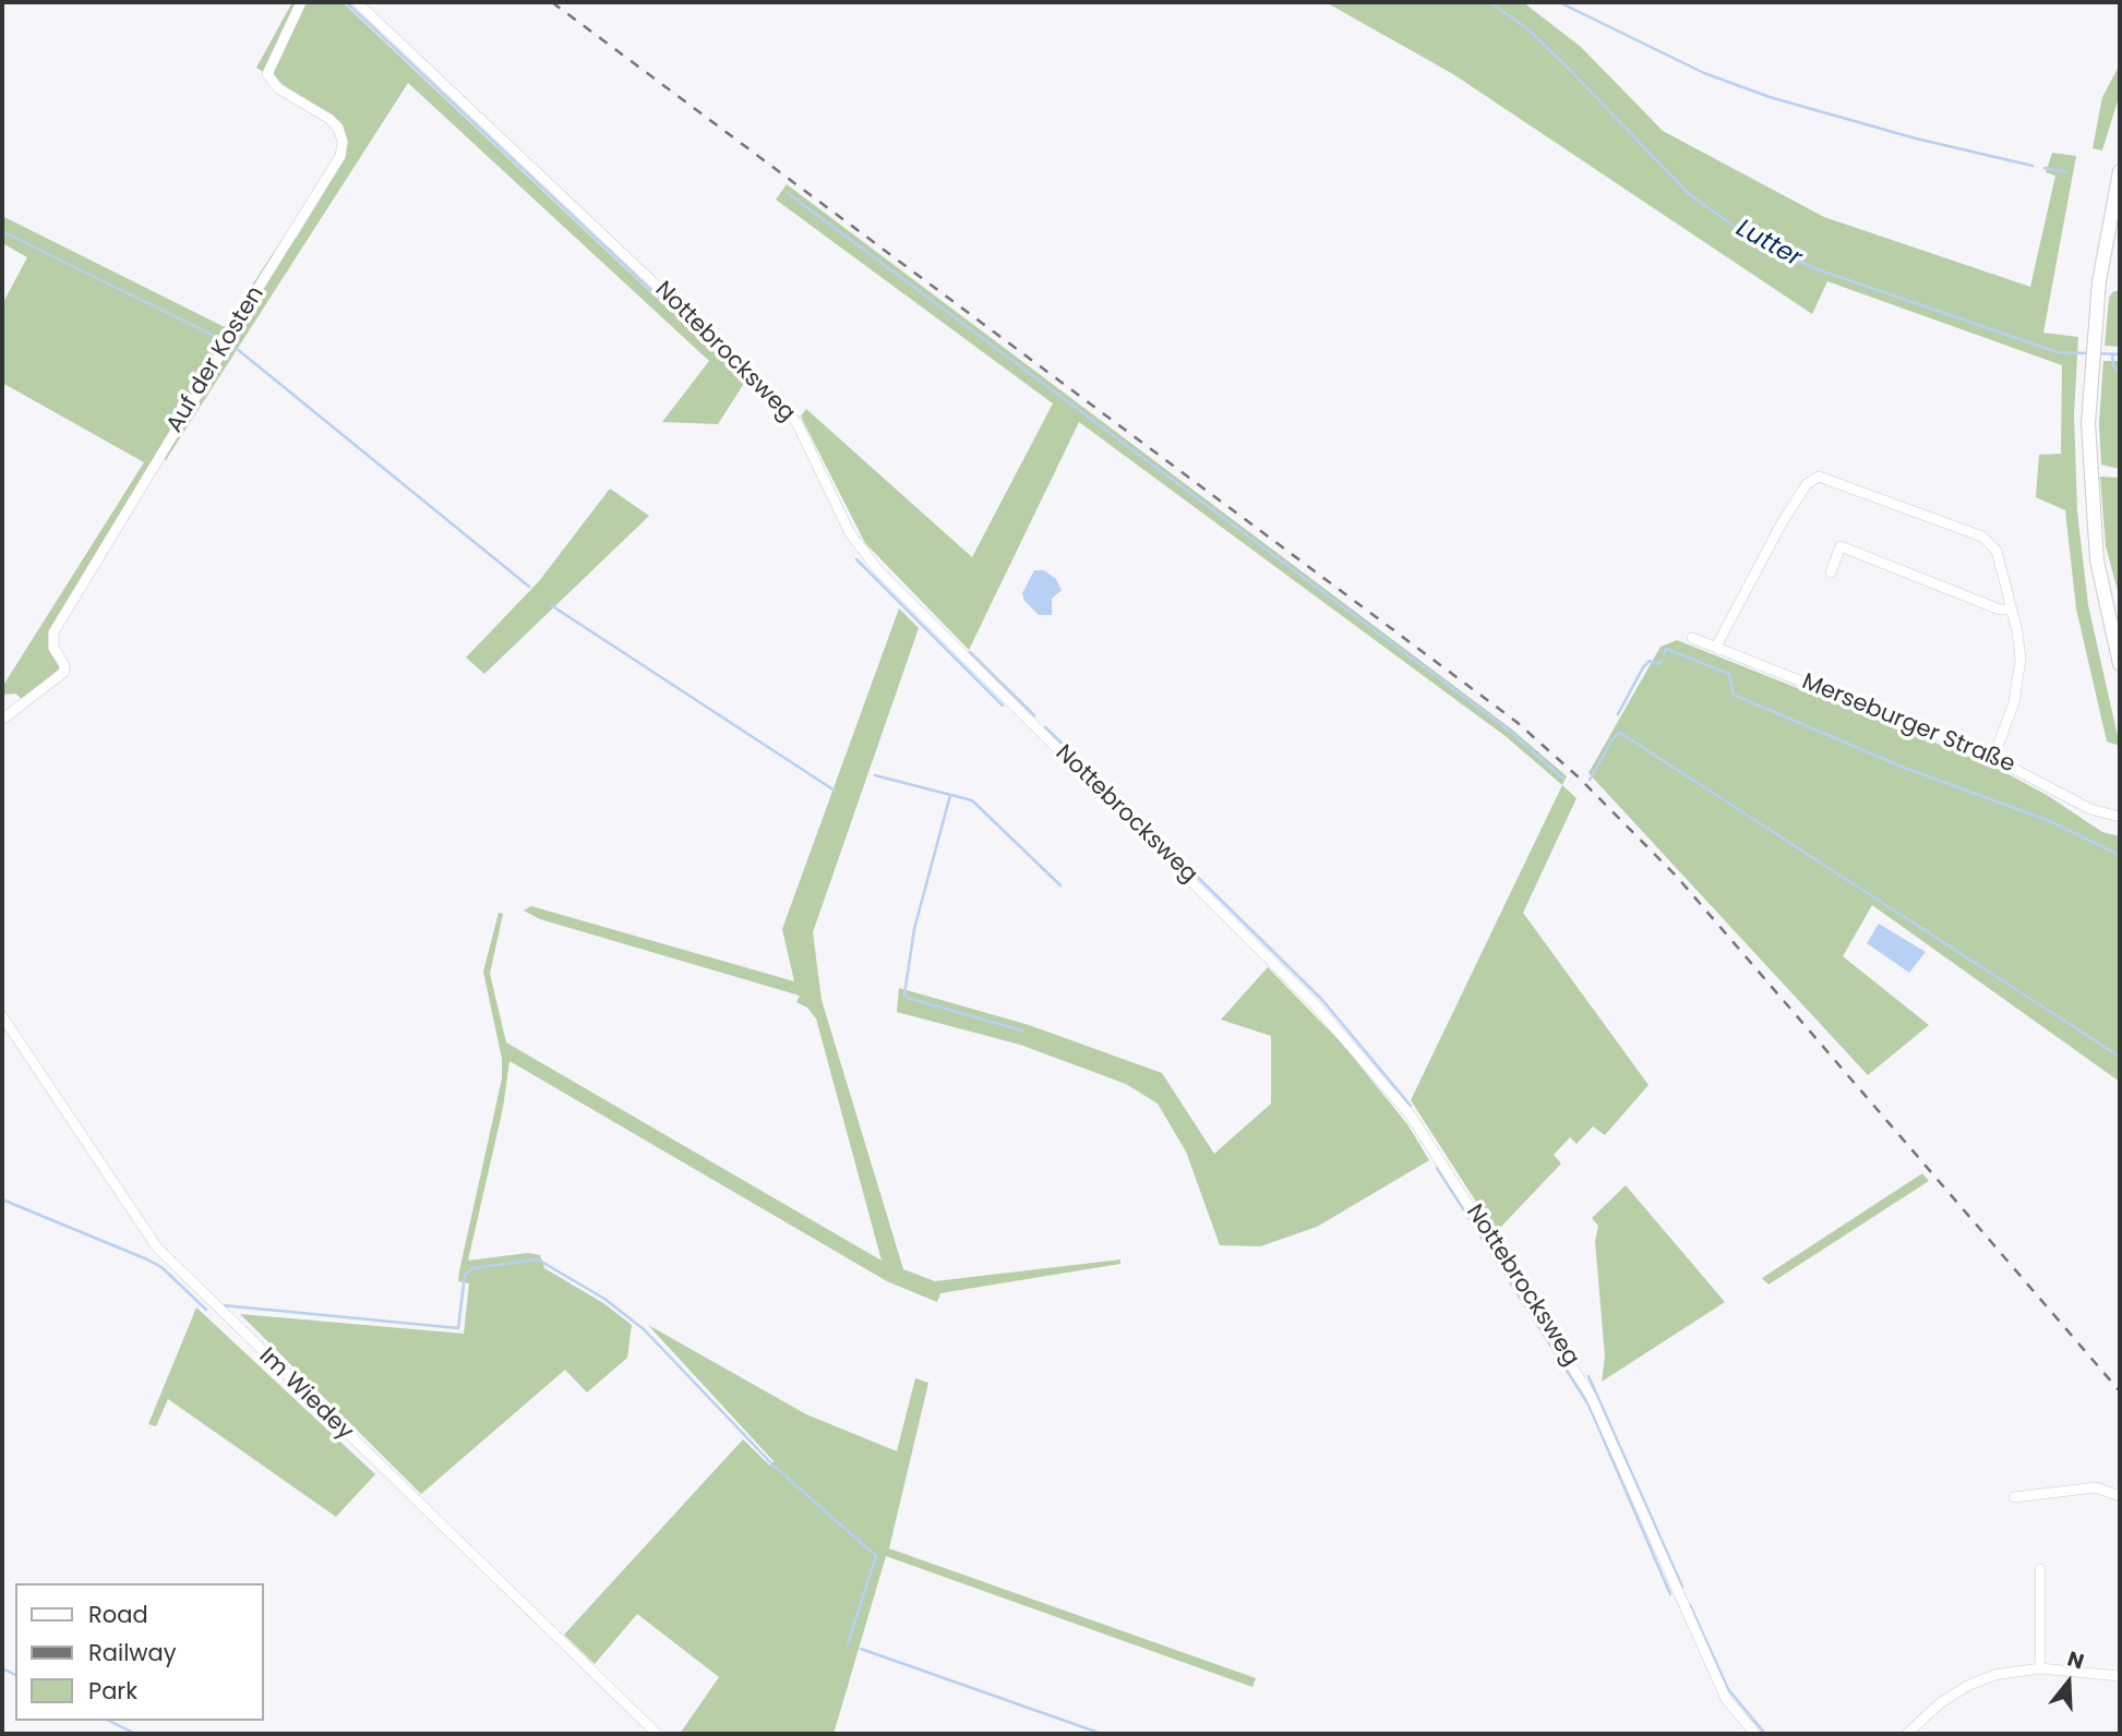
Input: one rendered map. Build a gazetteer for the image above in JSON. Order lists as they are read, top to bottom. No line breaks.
{"streets":{"street":["Nottebrocksweg","Auf der Kosten","Merseburger Straße","Im Wiedey"]},"water":["Lutter"],"legend":["Road","Railway","Park"],"north":"top"}
